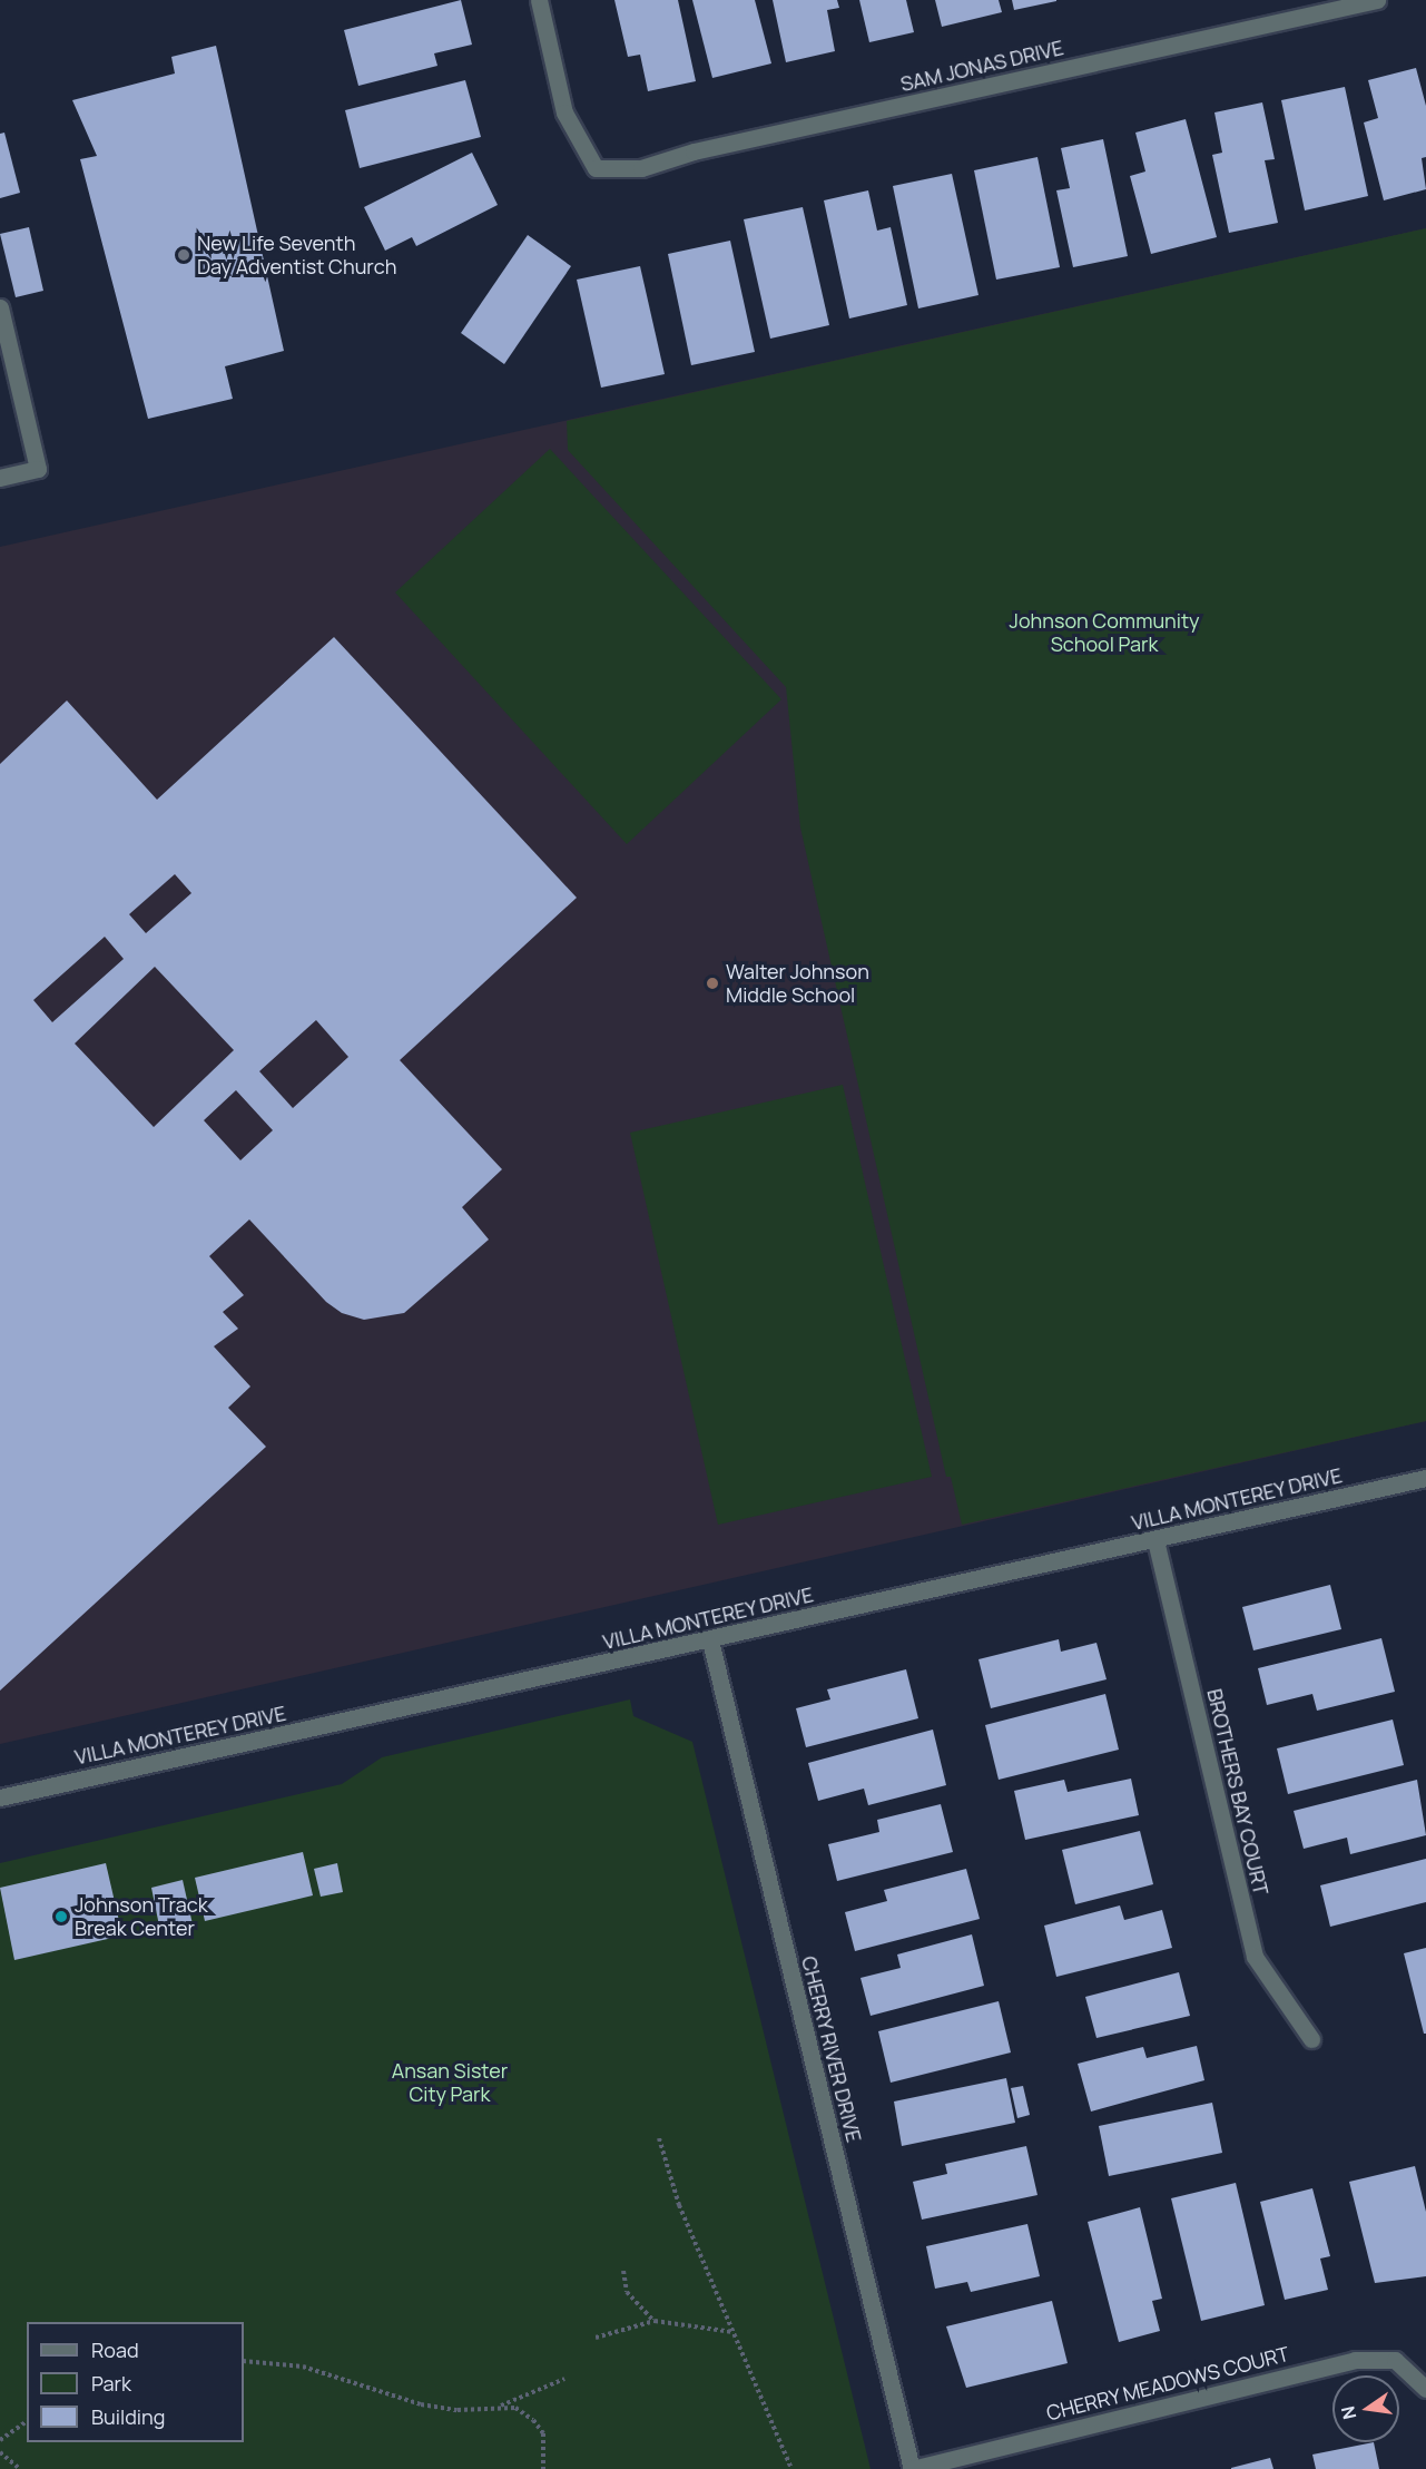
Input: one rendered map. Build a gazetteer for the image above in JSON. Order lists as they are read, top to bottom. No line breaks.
{"streets":{"street":["SAM JONAS DRIVE","VILLA MONTEREY DRIVE","BROTHERS BAY COURT","CHERRY RIVER DRIVE","CHERRY MEADOWS COURT"]},"crossings":[["VILLA MONTEREY DRIVE","BROTHERS BAY COURT"],["VILLA MONTEREY DRIVE","CHERRY RIVER DRIVE"],["CHERRY RIVER DRIVE","CHERRY MEADOWS COURT"]],"parks":["Johnson Community School Park","Ansan Sister City Park"],"places":["New Life Seventh Day Adventist Church","Walter Johnson Middle School","Johnson Track Break Center"],"legend":["Road","Park","Building"],"north":"left"}
